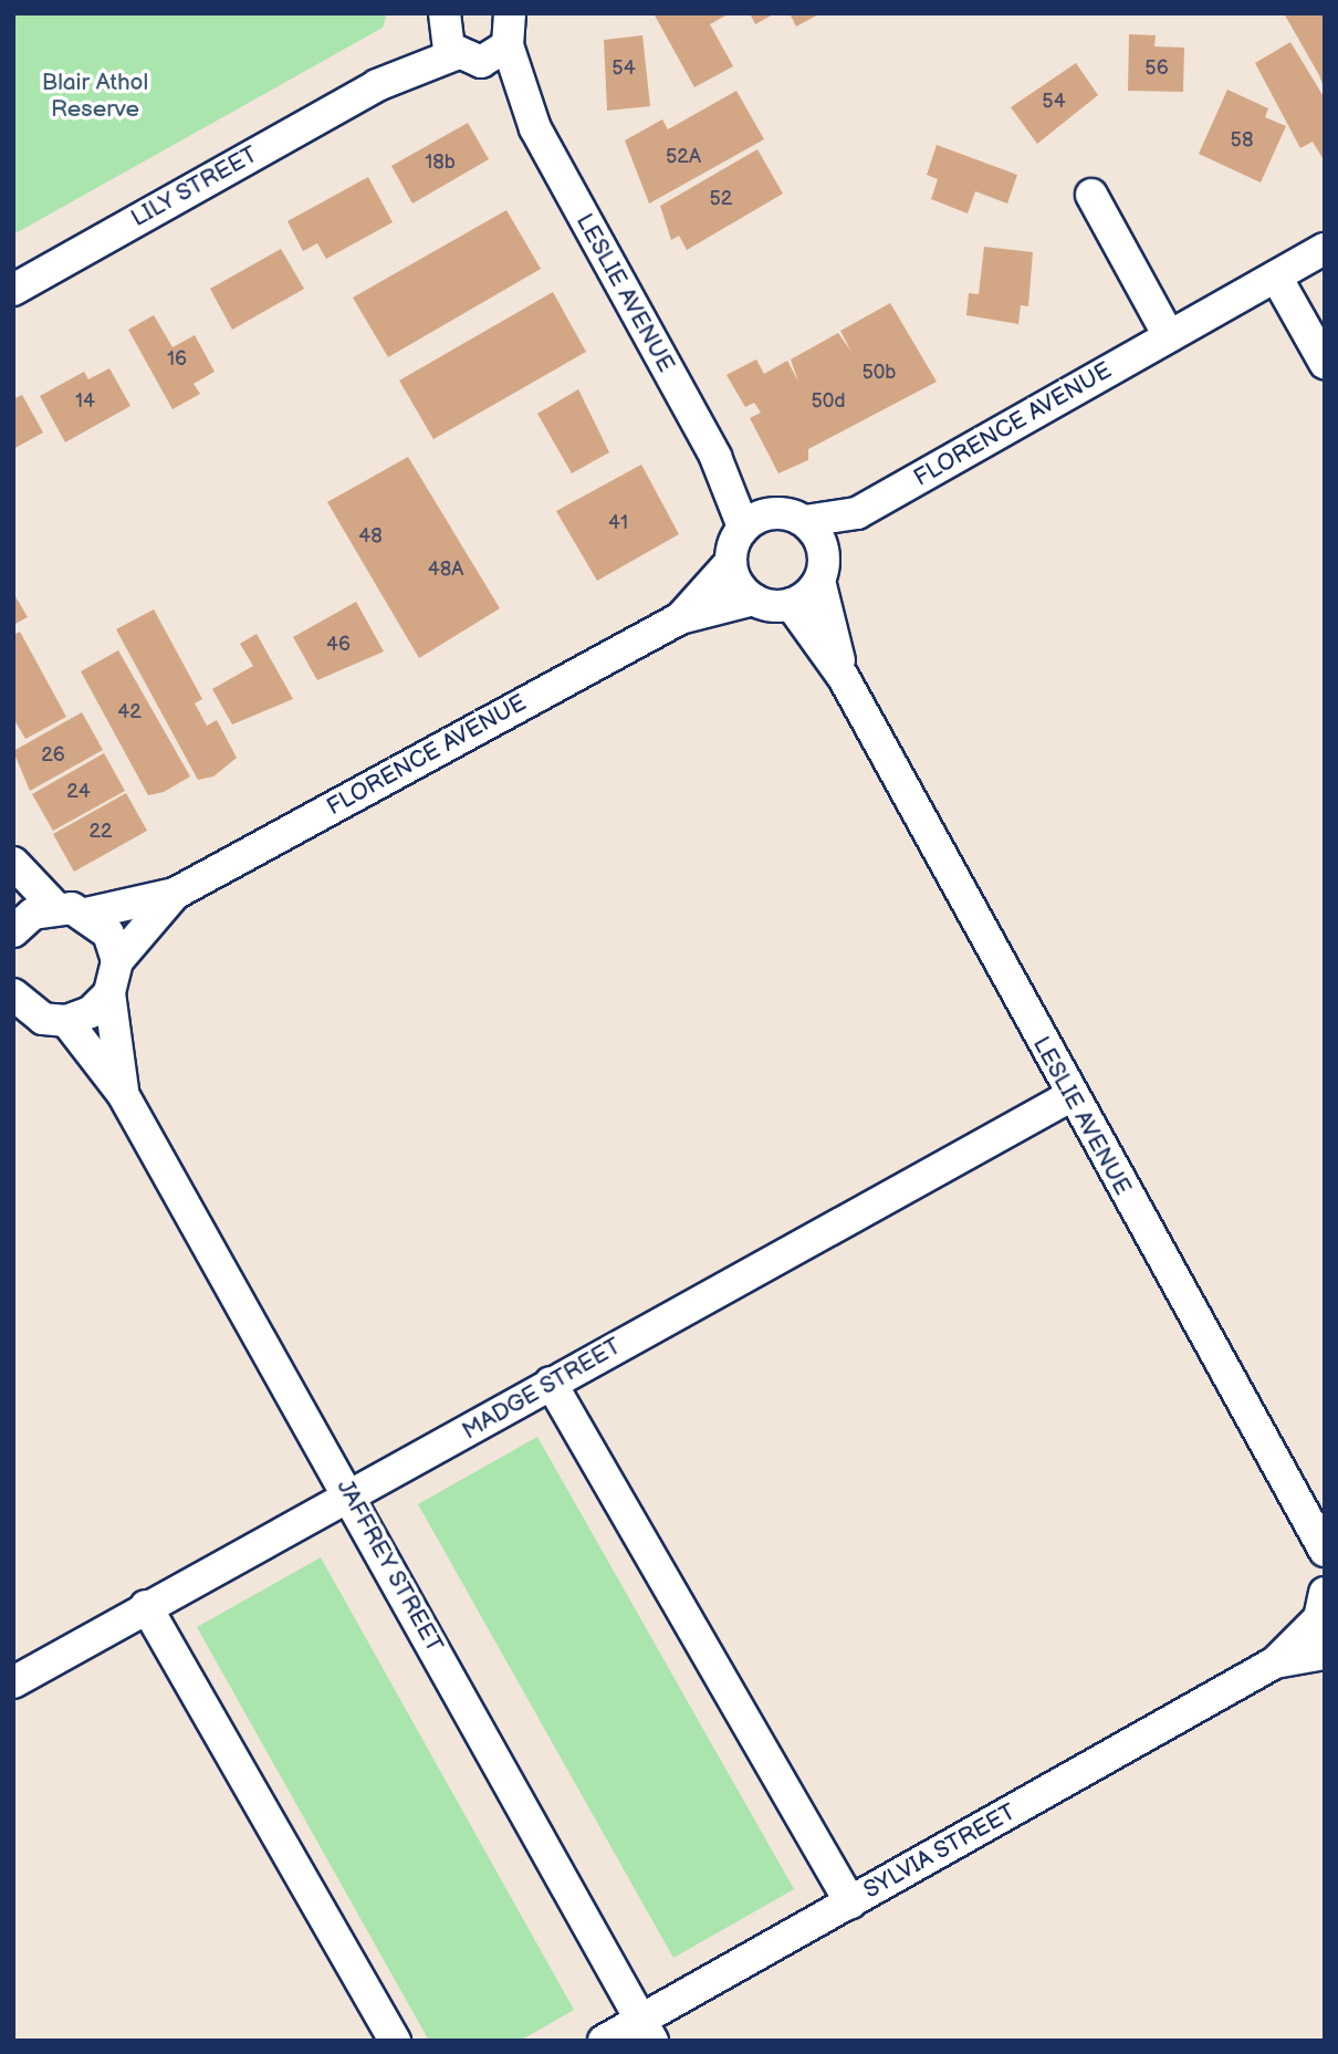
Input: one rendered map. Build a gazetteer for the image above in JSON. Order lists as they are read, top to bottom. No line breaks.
{"streets":{"street":["LILY STREET","LESLIE AVENUE","FLORENCE AVENUE","MADGE STREET","JAFFREY STREET","SYLVIA STREET"]},"crossings":[["LILY STREET","LESLIE AVENUE"],["LESLIE AVENUE","FLORENCE AVENUE"],["LESLIE AVENUE","MADGE STREET"],["MADGE STREET","JAFFREY STREET"],["JAFFREY STREET","SYLVIA STREET"]],"parks":["Blair Athol Reserve"],"house_numbers":["54","56","54","58","52A","18b","52","16","50b","14","50d","41","48","48A","46","42","26","24","22"]}
